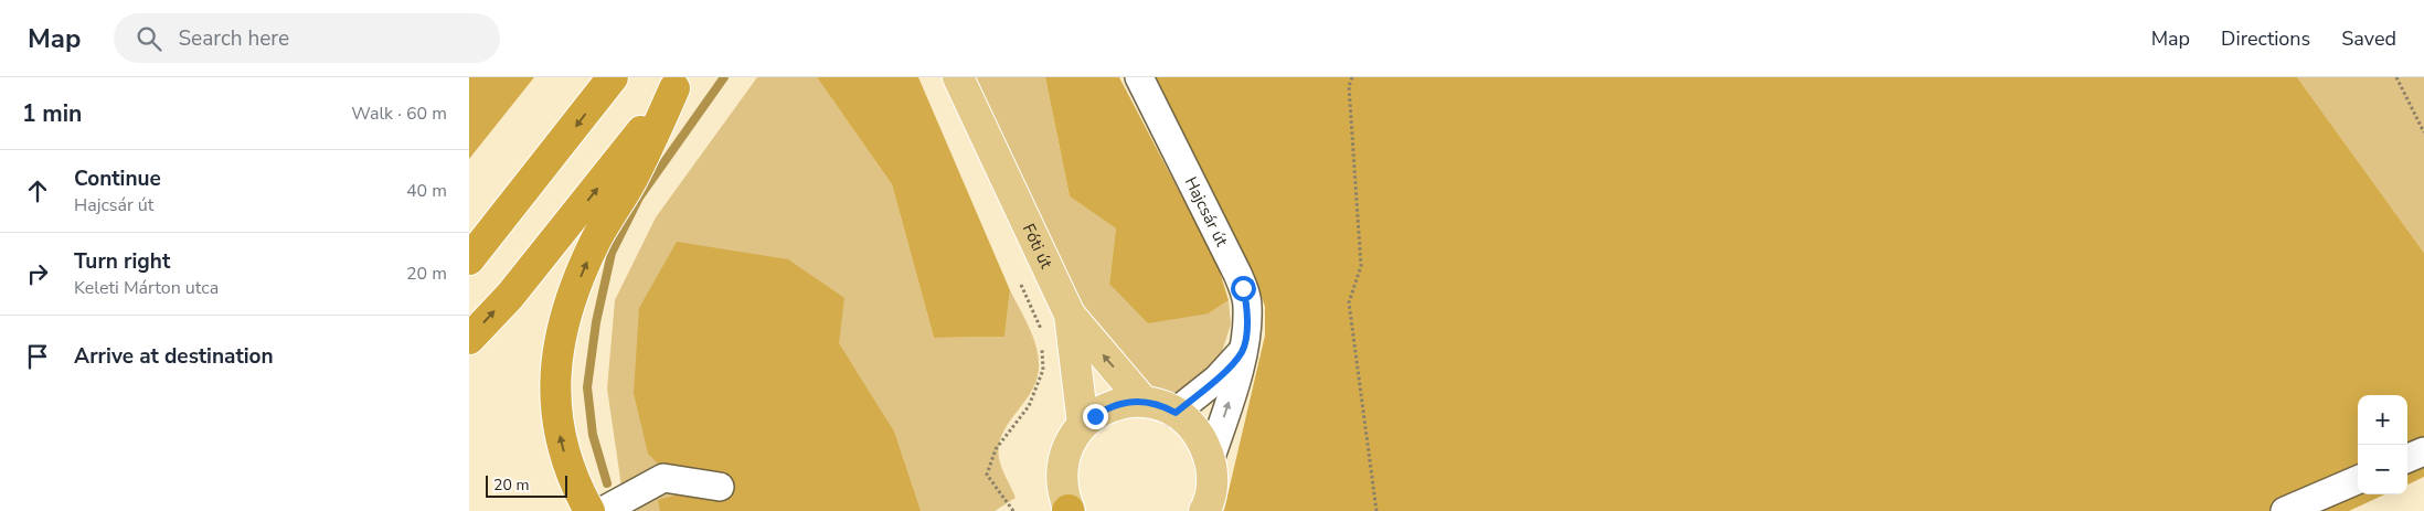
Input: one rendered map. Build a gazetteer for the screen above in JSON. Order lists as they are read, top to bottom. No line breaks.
{"streets":{"main road":["Fóti út"],"street":["Hajcsár út"]},"scale_bar":"20 m","page":{"header":"Map","search":"Search here","nav":["Map","Directions","Saved"],"heading":["1 min","Walk · 60 m"],"list":[["Continue","Hajcsár út","40 m"],["Turn right","Keleti Márton utca","20 m"],"Arrive at destination"],"map_buttons":["+","−"],"scale":"20 m"}}
